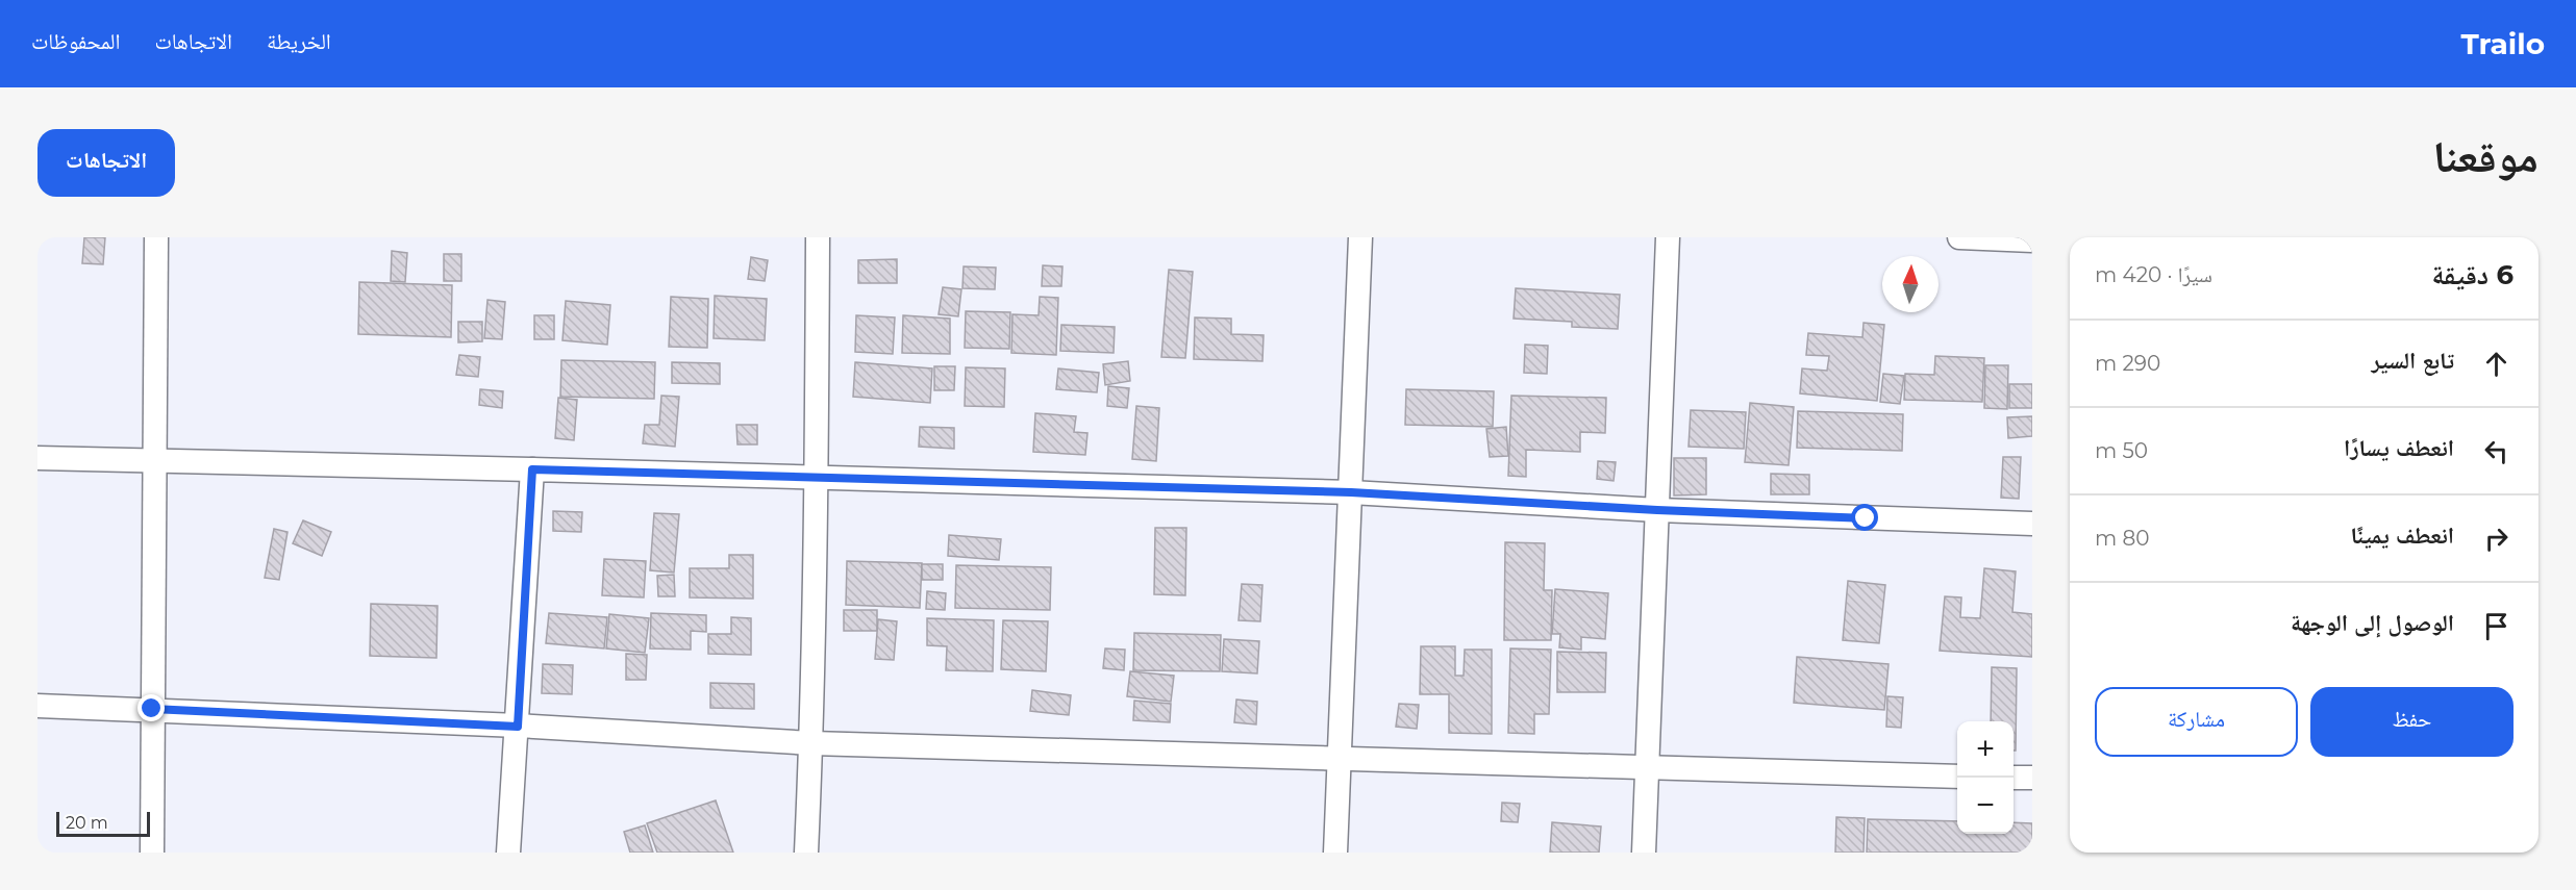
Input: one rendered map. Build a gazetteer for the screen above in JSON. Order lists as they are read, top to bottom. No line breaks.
{"scale_bar":"20 m","north":"top","page":{"header":"Trailo","nav":["الخريطة","الاتجاهات","المحفوظات"],"title":"موقعنا","buttons":["الاتجاهات",["حفظ","مشاركة"]],"heading":["6 دقيقة","سيرًا · 420 m"],"list":[["تابع السير","290 m"],["انعطف يسارًا","50 m"],["انعطف يمينًا","80 m"],"الوصول إلى الوجهة"],"map_buttons":["+","−"],"scale":"20 m"}}
